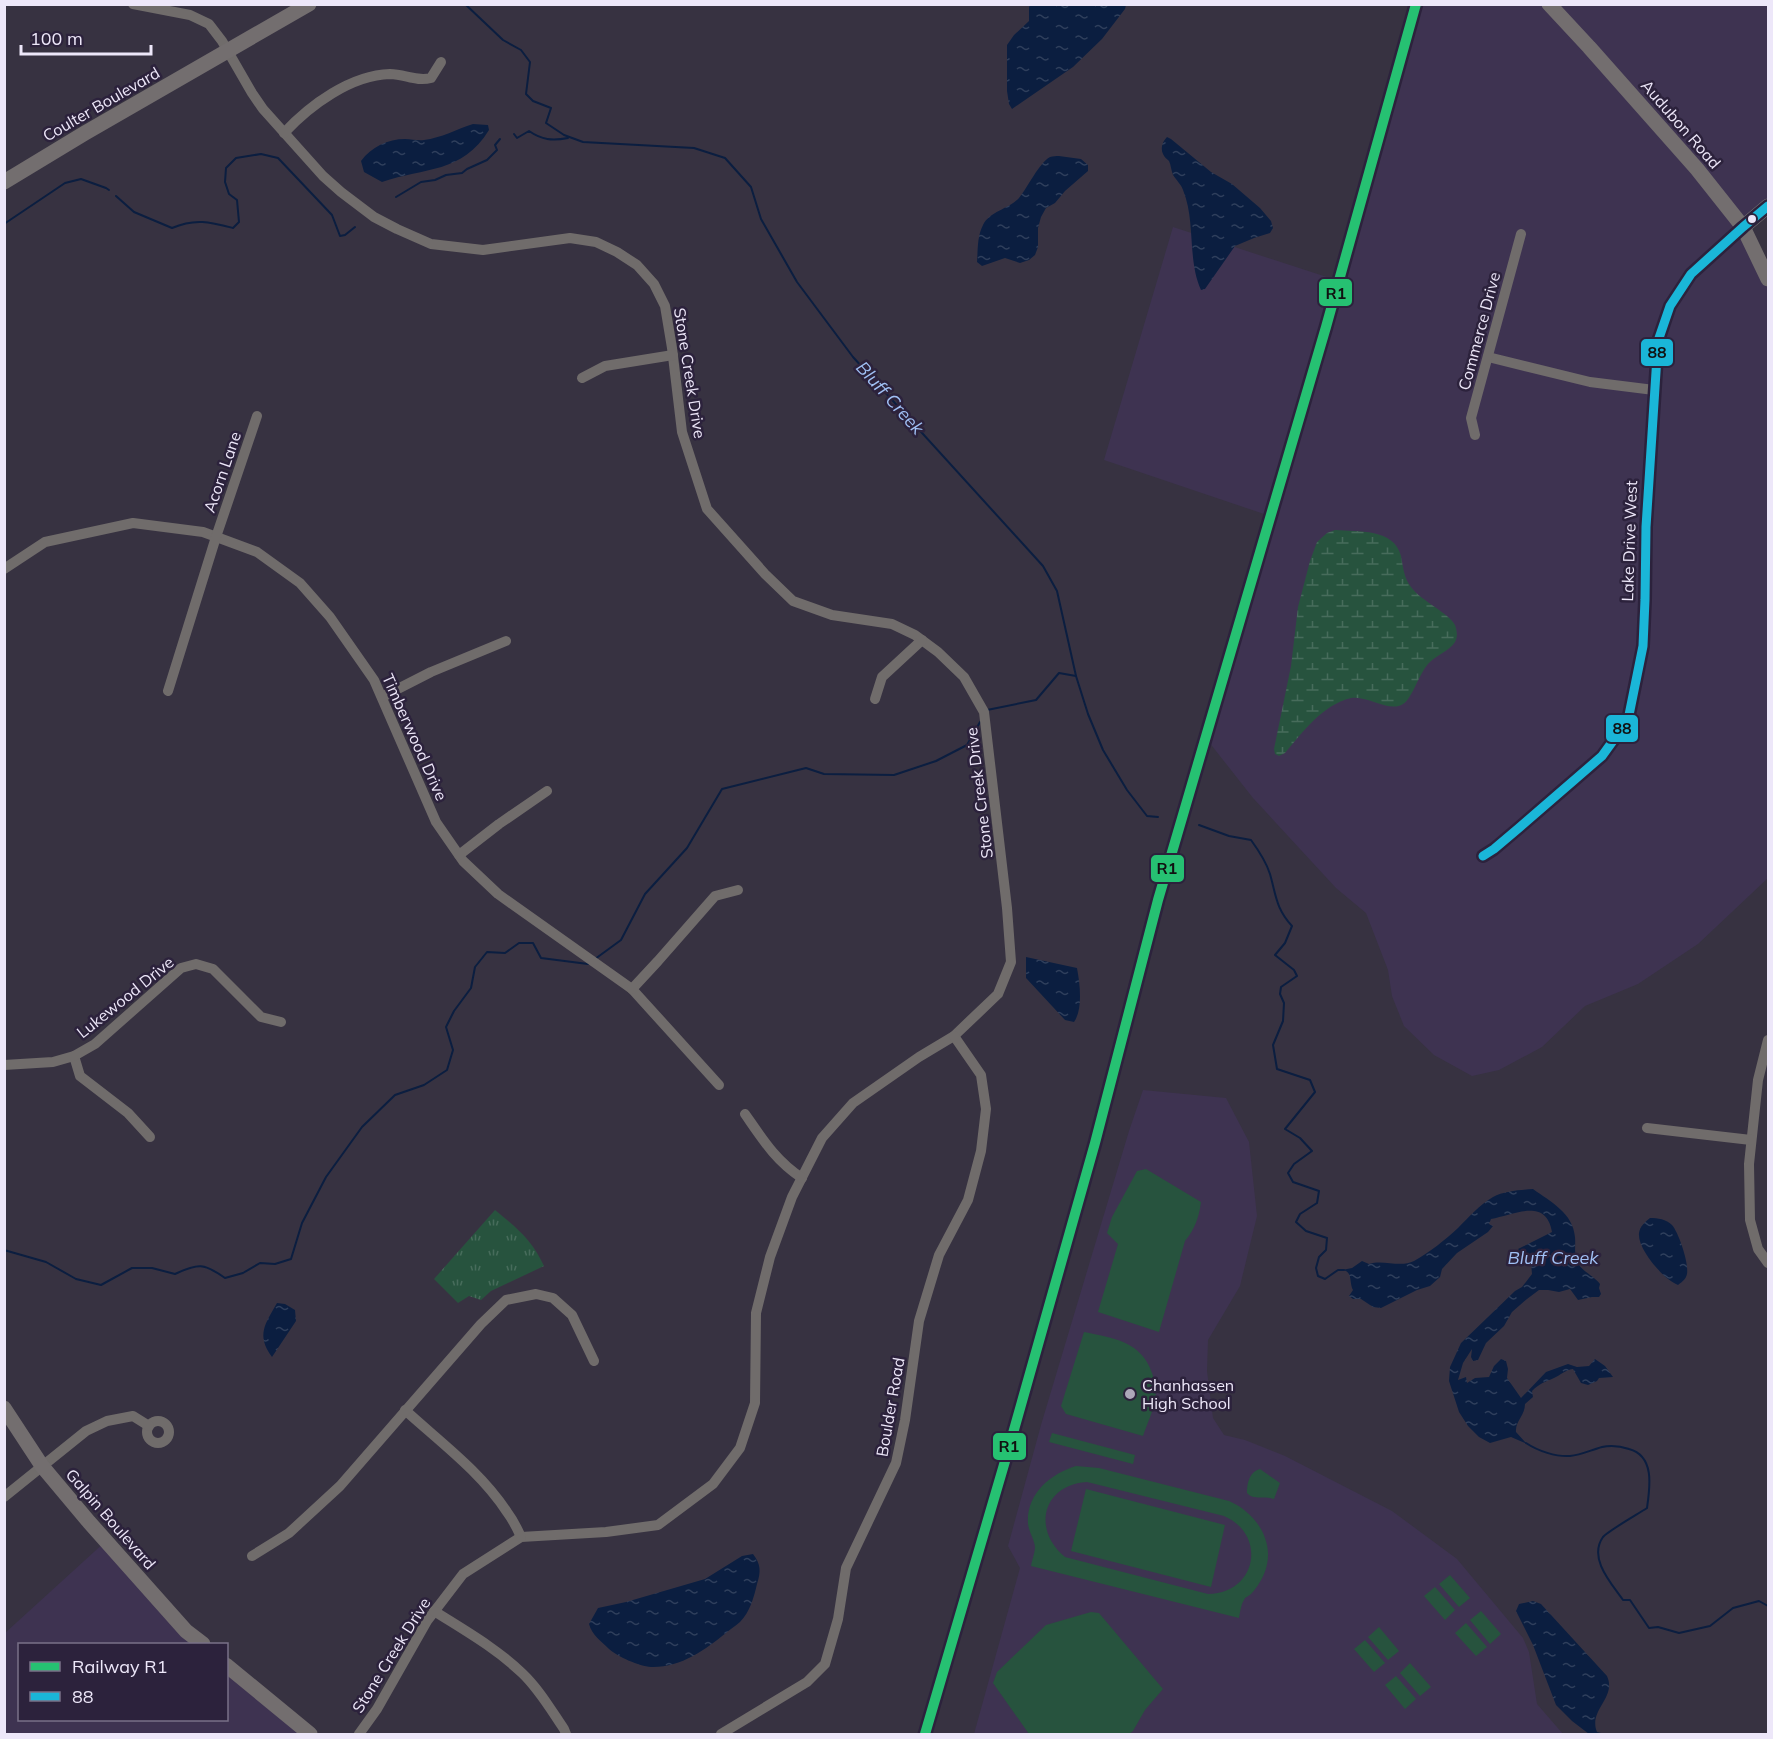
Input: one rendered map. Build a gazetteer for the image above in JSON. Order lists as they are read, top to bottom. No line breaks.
{"streets":{"street":["Coulter Boulevard","Audubon Road","Commerce Drive","Stone Creek Drive","Acorn Lane","Lake Drive West","Timberwood Drive","Lukewood Drive","Boulder Road","Galpin Boulevard"]},"crossings":[["Coulter Boulevard","Stone Creek Drive"],["Audubon Road","Lake Drive West"],["Stone Creek Drive","Boulder Road"],["Acorn Lane","Timberwood Drive"]],"water":["Bluff Creek"],"places":["Chanhassen High School"],"lines":["rail line R1","transit line 88"],"legend":["Railway R1","88"],"scale_bar":"100 m"}
